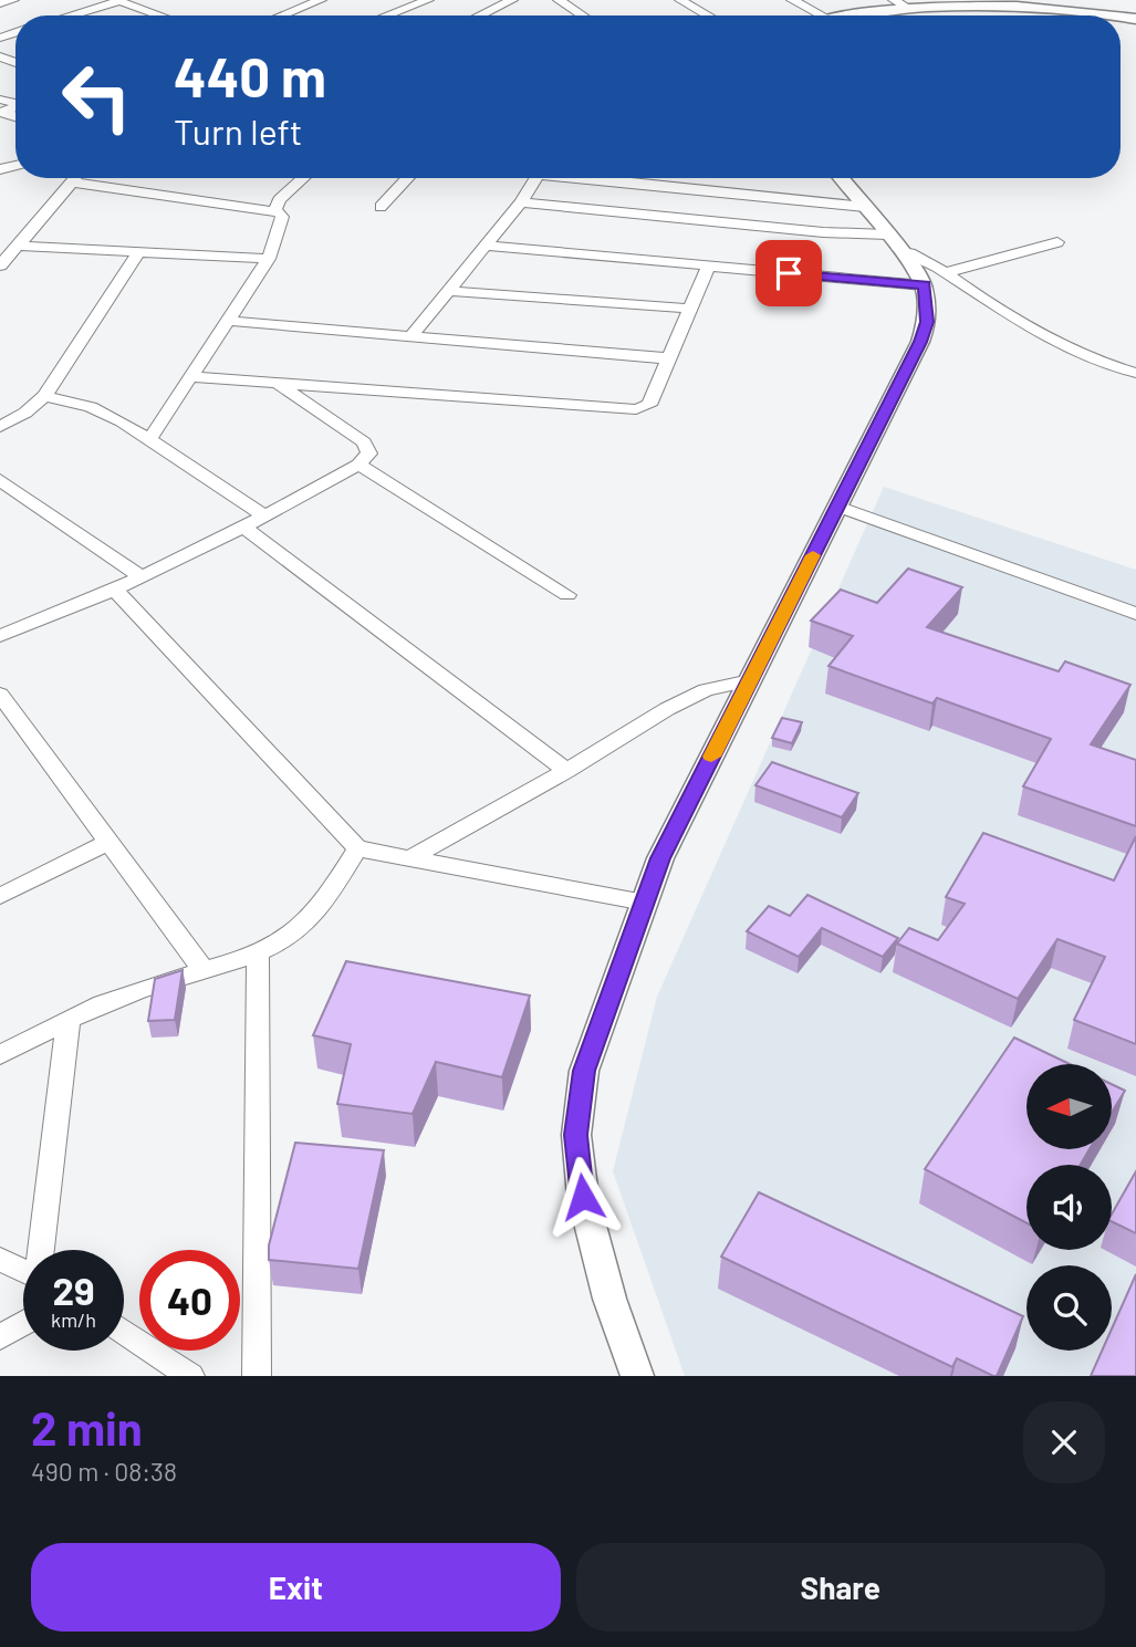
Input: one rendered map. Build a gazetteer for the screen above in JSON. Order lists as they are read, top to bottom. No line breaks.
{"north":"left","page":{"turn":["440 m","Turn left"],"speed":"29 km/h","limit":"40","heading":["2 min","490 m · 08:38"],"buttons":["Exit","Share"]}}
